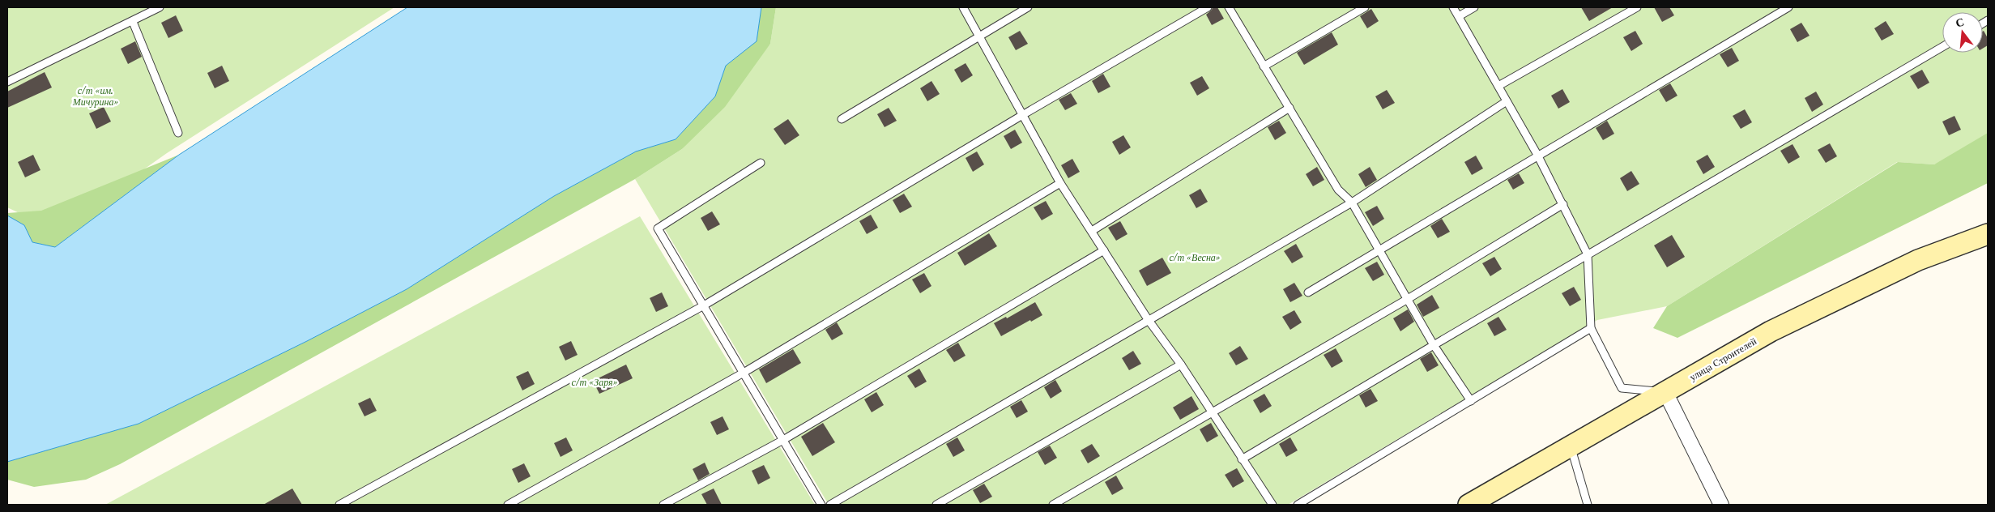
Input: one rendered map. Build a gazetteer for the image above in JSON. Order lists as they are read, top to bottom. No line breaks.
{"streets":{"main road":["улица Строителей"]},"parks":["с/т «им. Мичурина»","с/т «Весна»","с/т «Заря»"],"north":"top"}
